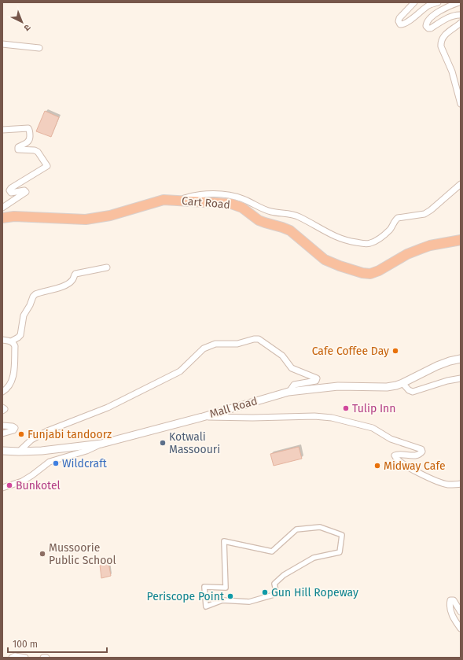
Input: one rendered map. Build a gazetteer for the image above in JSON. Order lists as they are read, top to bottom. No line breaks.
{"streets":{"highway":["Cart Road"],"street":["Mall Road"]},"places":["Cafe Coffee Day","Tulip Inn","Funjabi tandoorz","Kotwali Massoouri","Wildcraft","Midway Cafe","Bunkotel","Mussoorie Public School","Gun Hill Ropeway","Periscope Point"],"scale_bar":"100 m","north":"bottom right"}
